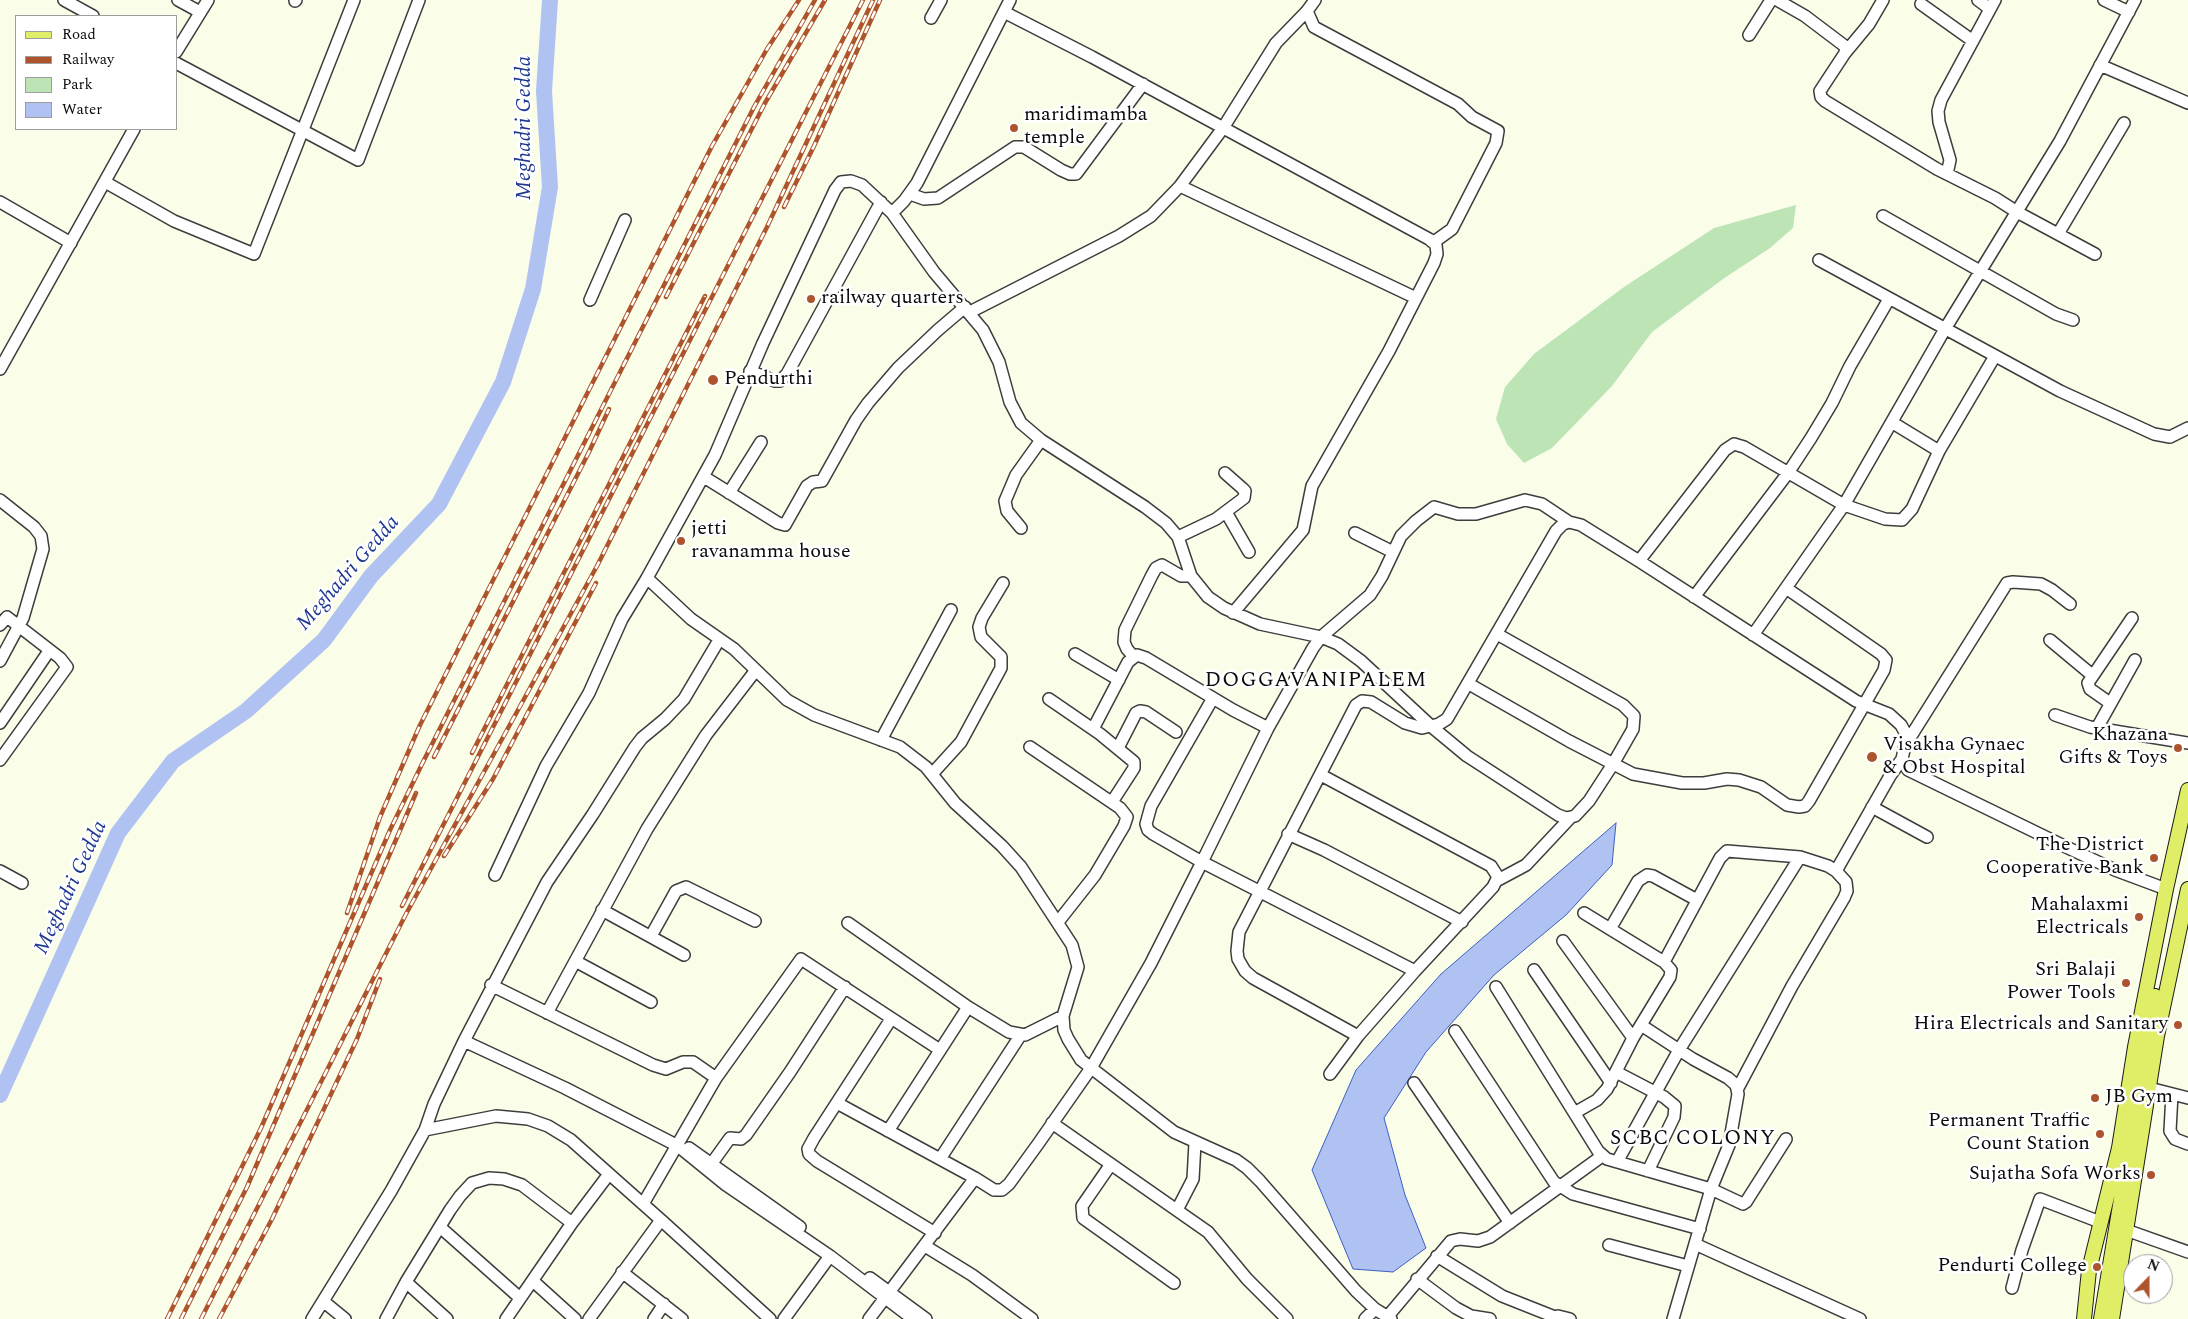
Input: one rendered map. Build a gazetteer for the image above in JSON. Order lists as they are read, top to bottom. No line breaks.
{"districts":["DOGGAVANIPALEM","SCBC COLONY"],"water":["Meghadri Gedda"],"places":["maridimamba temple","railway quarters","Pendurthi","jetti ravanamma house","Khazana Gifts & Toys","Visakha Gynaec & Obst Hospital","The District Cooperative Bank","Mahalaxmi Electricals","Sri Balaji Power Tools","Hira Electricals and Sanitary","JB Gym","Permanent Traffic Count Station","Sujatha Sofa Works","Pendurti College"],"legend":["Road","Railway","Park","Water"],"north":"top"}
